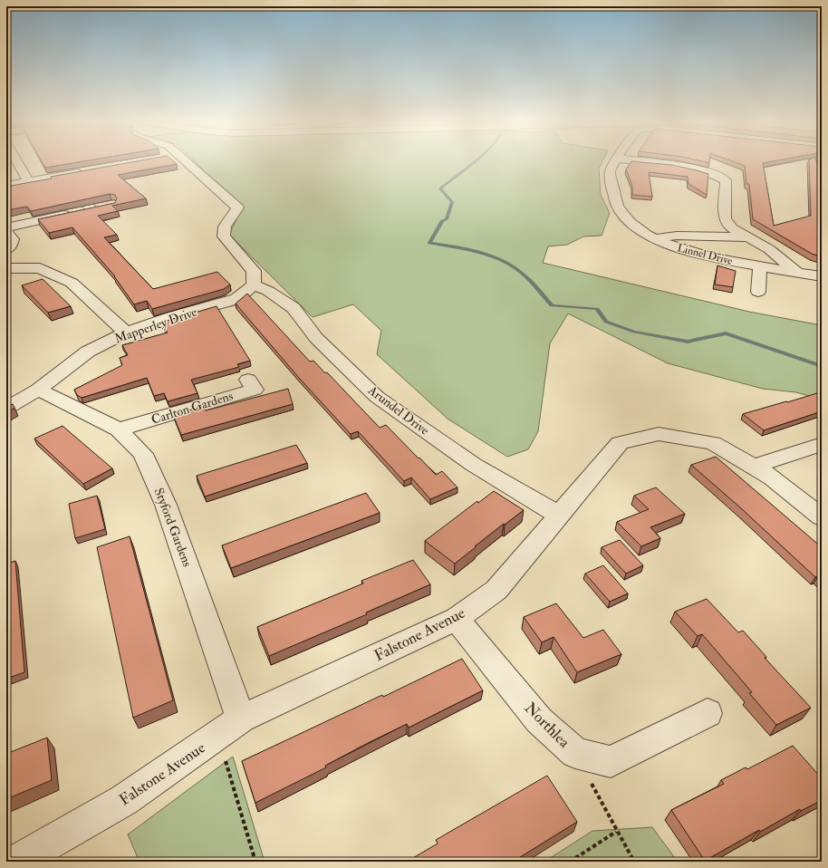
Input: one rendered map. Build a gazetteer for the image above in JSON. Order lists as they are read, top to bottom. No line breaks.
{"streets":{"street":["Linnel Drive","Mapperley Drive","Carlton Gardens","Arundel Drive","Styford Gardens","Falstone Avenue","Northlea"]},"crossings":[["Mapperley Drive","Arundel Drive"],["Mapperley Drive","Styford Gardens"],["Carlton Gardens","Styford Gardens"],["Arundel Drive","Falstone Avenue"],["Styford Gardens","Falstone Avenue"],["Falstone Avenue","Northlea"]]}
